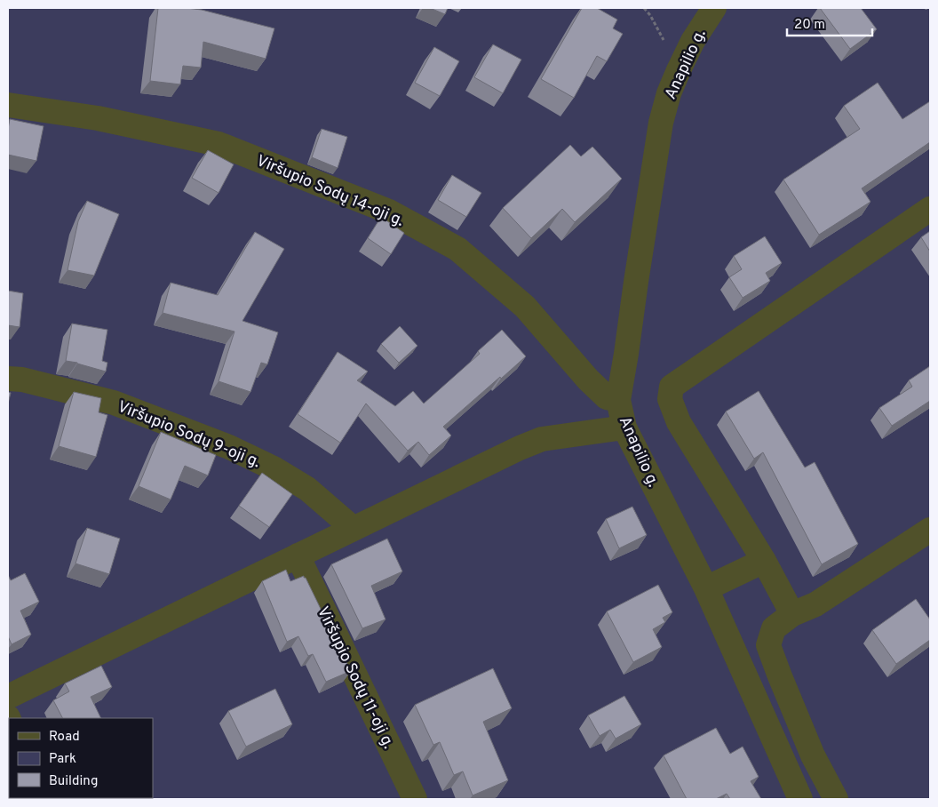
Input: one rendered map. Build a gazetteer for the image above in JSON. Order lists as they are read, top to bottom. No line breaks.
{"streets":{"street":["Anapilio g.","Viršupio Sodų 14-oji g.","Viršupio Sodų 9-oji g.","Viršupio Sodų 11-oji g."]},"crossings":[["Anapilio g.","Viršupio Sodų 14-oji g."]],"legend":["Road","Park","Building"],"scale_bar":"20 m"}
